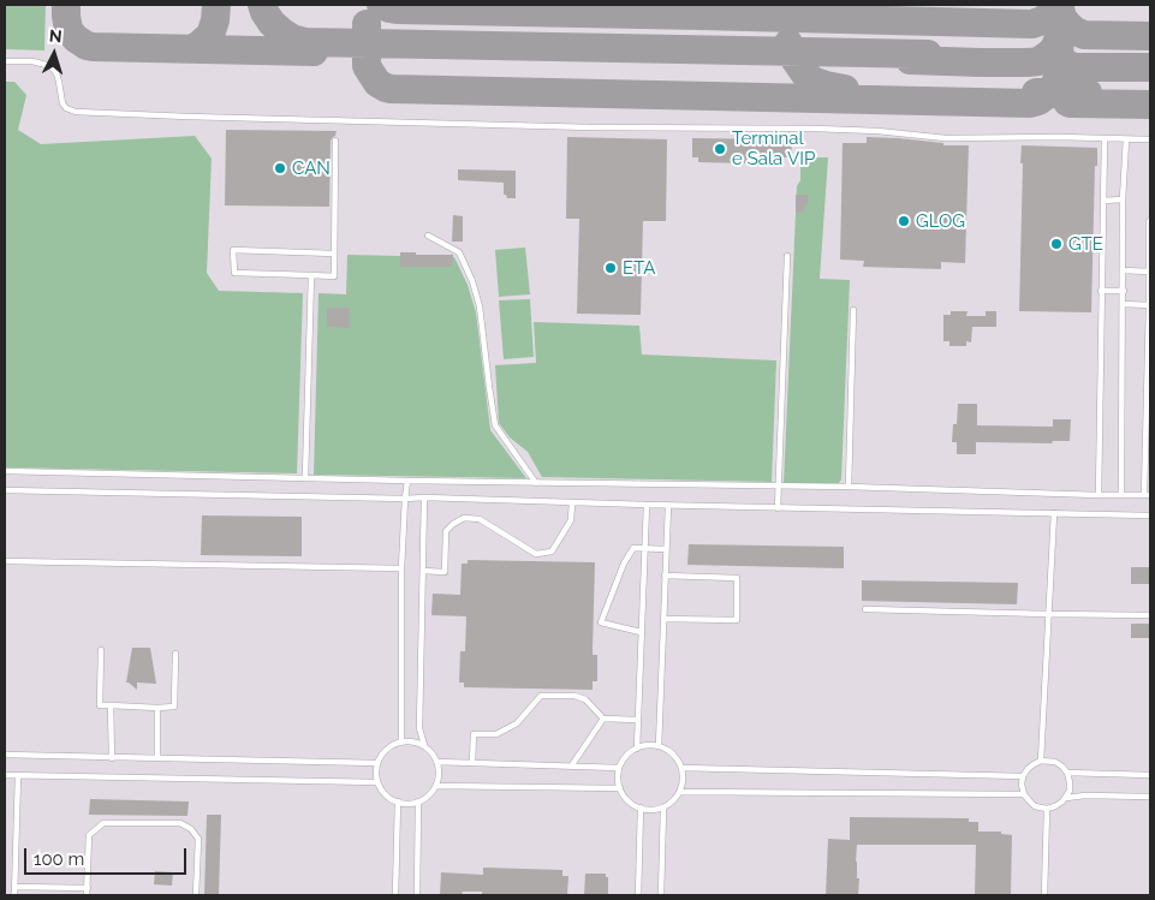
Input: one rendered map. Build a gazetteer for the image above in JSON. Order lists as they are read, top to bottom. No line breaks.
{"places":["Terminal e Sala VIP","CAN","GLOG","GTE","ETA"],"scale_bar":"100 m","north":"top"}
